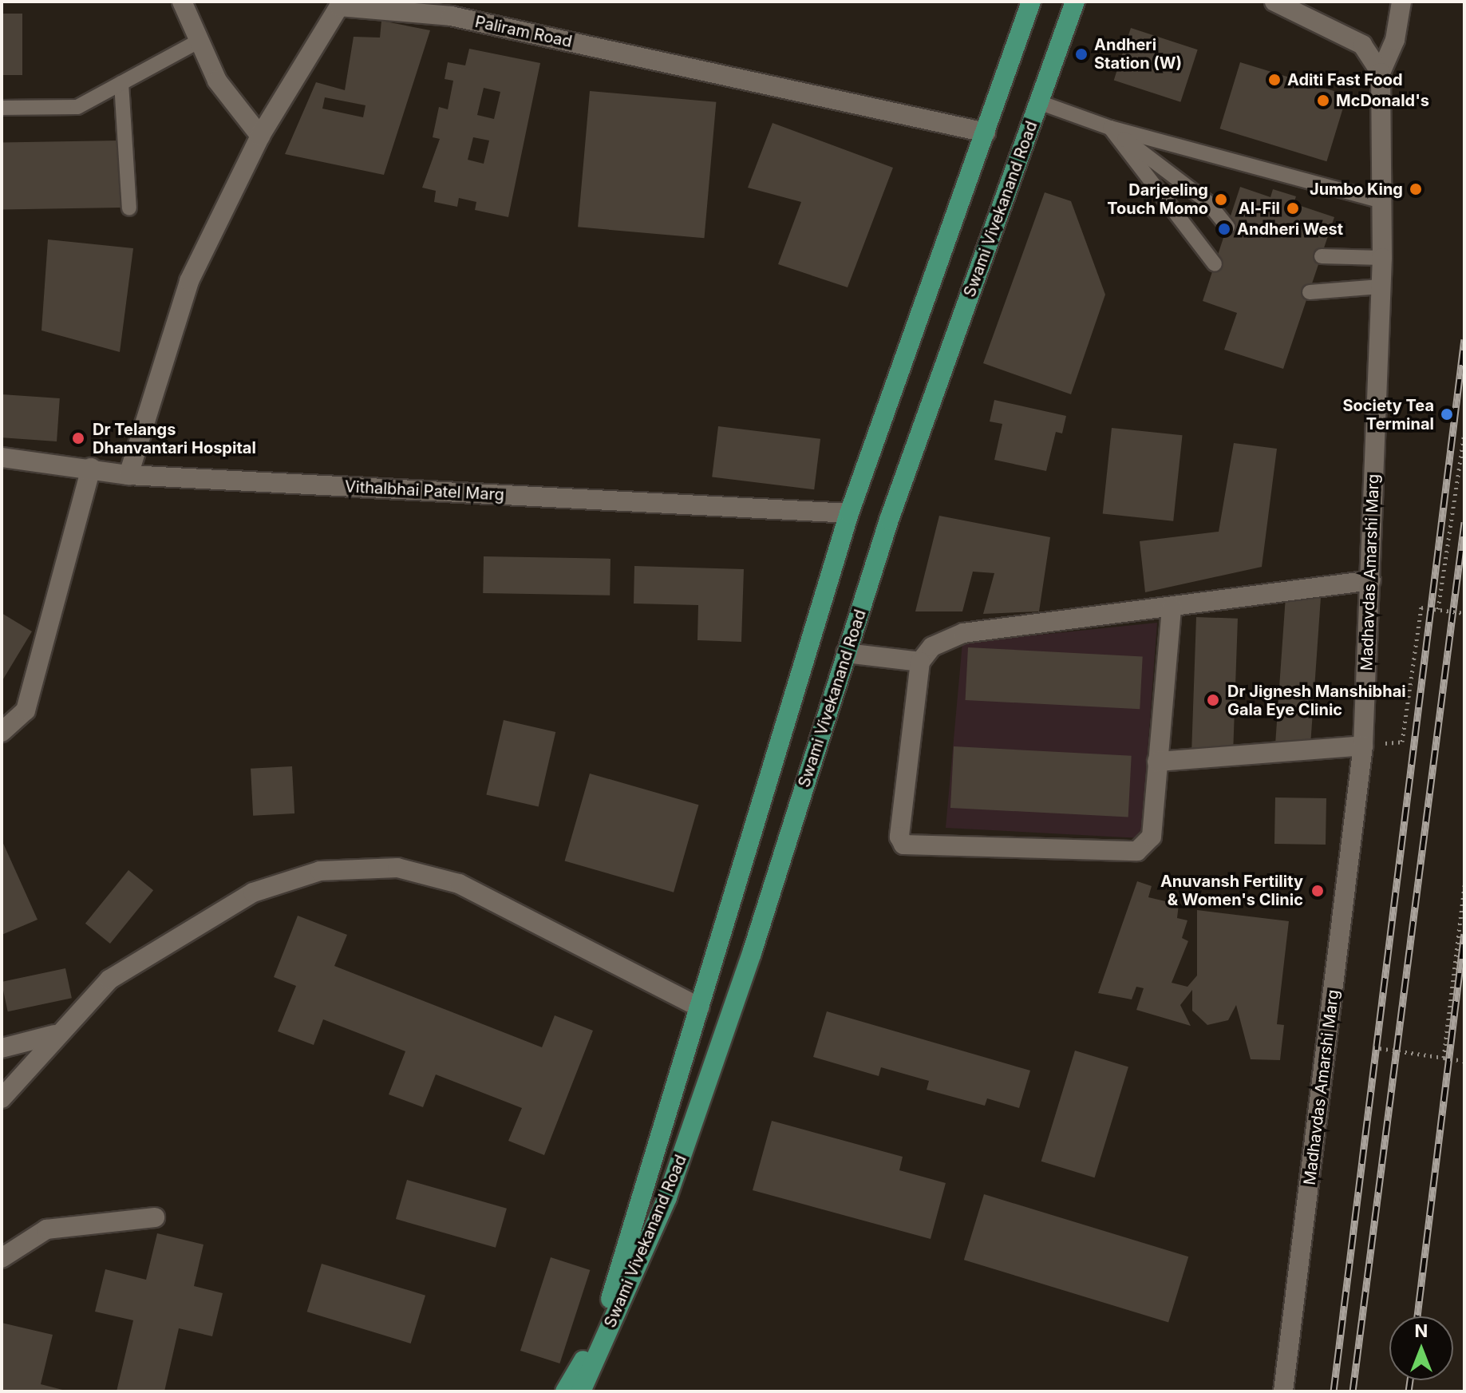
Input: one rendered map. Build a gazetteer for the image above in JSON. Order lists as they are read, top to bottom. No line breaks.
{"streets":{"main road":["Swami Vivekanand Road"],"street":["Paliram Road","Vithalbhai Patel Marg","Madhavdas Amarshi Marg"]},"crossings":[["Paliram Road","Swami Vivekanand Road"],["Paliram Road","Vithalbhai Patel Marg"],["Swami Vivekanand Road","Vithalbhai Patel Marg"]],"places":["Andheri Station (W)","Aditi Fast Food","McDonald's","Jumbo King","Darjeeling Touch Momo","Al-Fil","Andheri West","Society Tea Terminal","Dr Telangs Dhanvantari Hospital","Dr Jignesh Manshibhai Gala Eye Clinic","Anuvansh Fertility & Women's Clinic"],"north":"top"}
